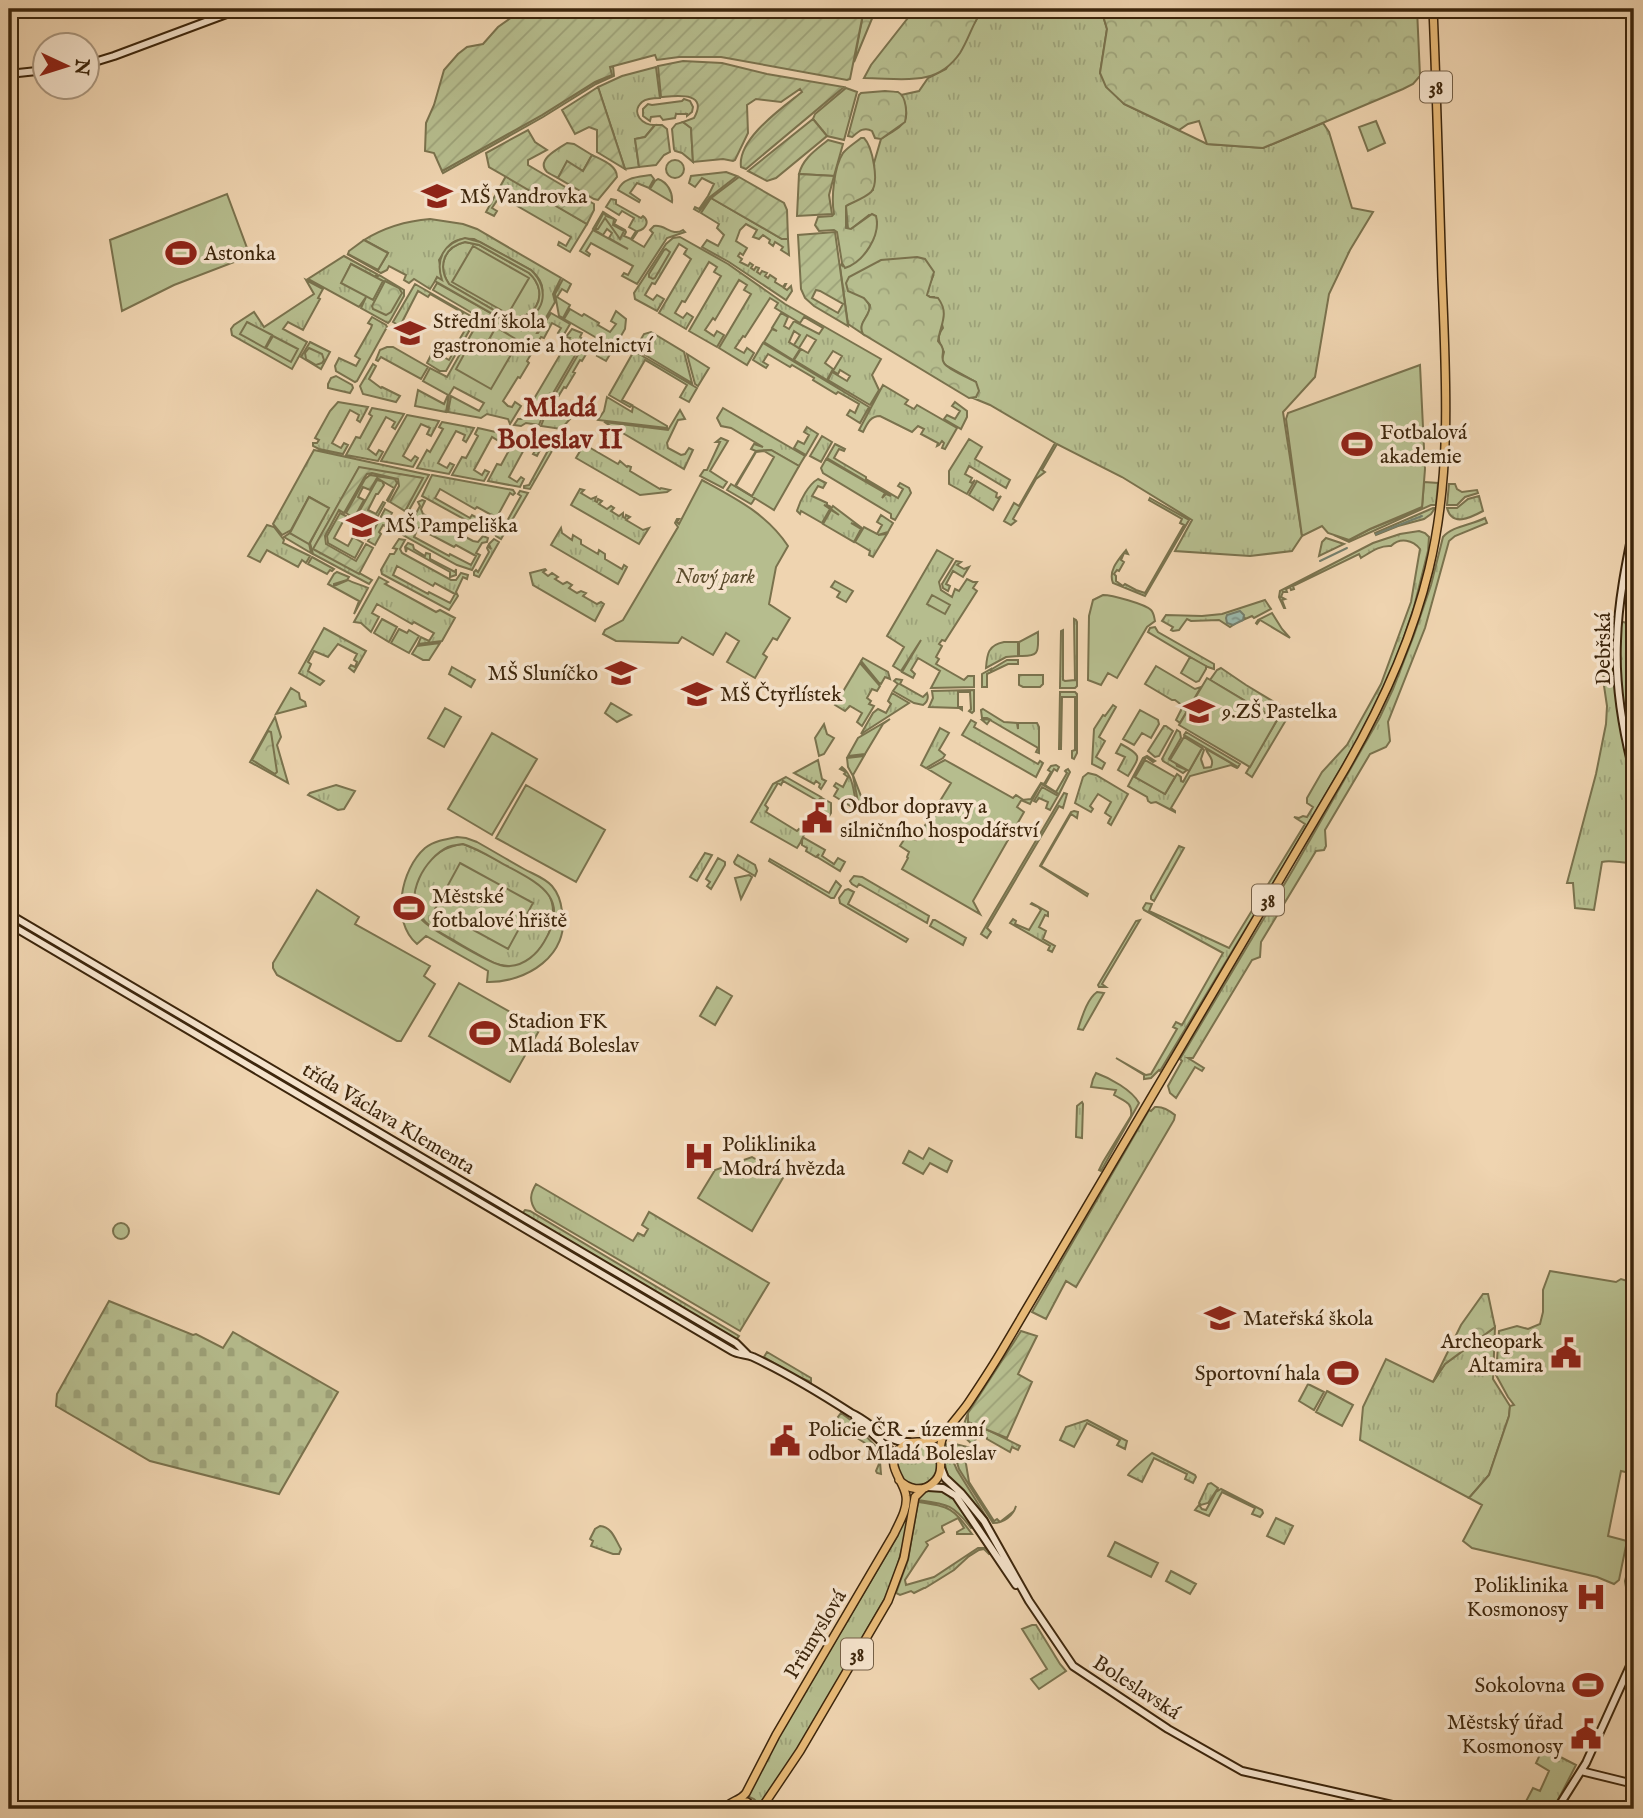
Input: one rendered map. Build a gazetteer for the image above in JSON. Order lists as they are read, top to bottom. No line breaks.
{"streets":{"main road":["38","Průmyslová"],"street":["Debřská","třída Václava Klementa","Boleslavská"]},"crossings":[["38","třída Václava Klementa"],["38","Průmyslová"],["38","Boleslavská"],["třída Václava Klementa","Průmyslová"],["třída Václava Klementa","Boleslavská"],["Průmyslová","Boleslavská"]],"districts":["Mladá Boleslav II"],"parks":["Nový park"],"places":{"school or university":["MŠ Vandrovka","Střední škola gastronomie a hotelnictví","MŠ Pampeliška","MŠ Sluníčko","MŠ Čtyřlístek","9.ZŠ Pastelka","Mateřská škola"],"sports":["Astonka","Fotbalová akademie","Městské fotbalové hřiště","Stadion FK Mladá Boleslav","Sportovní hala","Sokolovna"],"public building":["Odbor dopravy a silničního hospodářství","Archeopark Altamira","Policie ČR - územní odbor Mladá Boleslav","Městský úřad Kosmonosy"],"hospital":["Poliklinika Modrá hvězda","Poliklinika Kosmonosy"]},"north":"right"}
